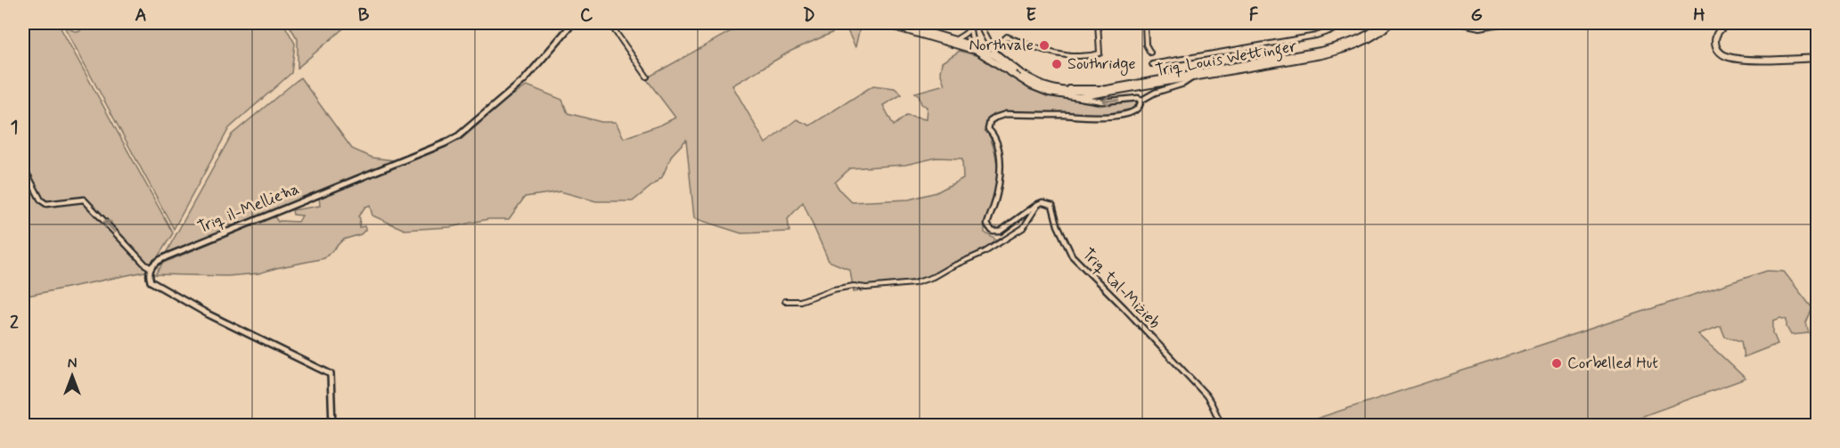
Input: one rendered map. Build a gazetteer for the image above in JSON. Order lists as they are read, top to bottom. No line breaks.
{"streets":{"main road":["Triq Louis Wettinger","Triq il-Mellieħa"],"street":["Triq tal-Miżieb"]},"places":["Northvale","Southridge","Corbelled Hut"],"north":"top","grid":{"columns":["A","B","C","D","E","F","G","H"],"rows":["1","2"]}}
